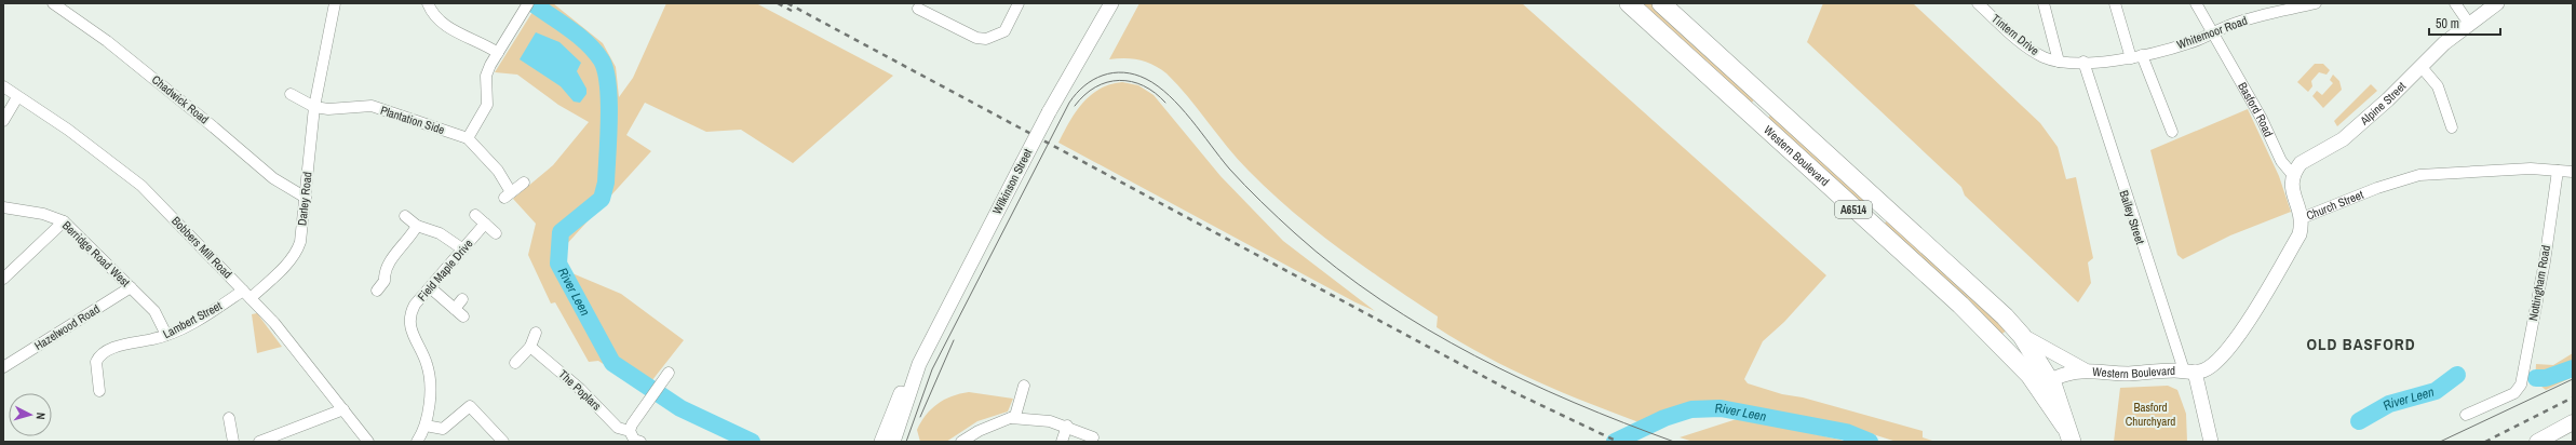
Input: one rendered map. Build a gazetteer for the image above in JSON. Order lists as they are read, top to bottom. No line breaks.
{"streets":{"highway":["Western Boulevard","A6514"],"street":["Whitemoor Road","Tintern Drive","Chadwick Road","Alpine Street","Basford Road","Plantation Side","Wilkinson Street","Darley Road","Church Street","Bailey Street","Bobbers Mill Road","Berridge Road West","Field Maple Drive","Nottingham Road","Lambert Street","Hazelwood Road","The Poplars"]},"crossings":[["Whitemoor Road","Tintern Drive"],["Whitemoor Road","Basford Road"],["Whitemoor Road","Bailey Street"],["Tintern Drive","Bailey Street"],["Chadwick Road","Darley Road"],["Alpine Street","Basford Road"],["Basford Road","Church Street"],["Plantation Side","Darley Road"],["Western Boulevard","Church Street"],["Western Boulevard","Bailey Street"],["Darley Road","Bobbers Mill Road"],["Darley Road","Lambert Street"],["Church Street","Bailey Street"],["Church Street","Nottingham Road"],["Bobbers Mill Road","Lambert Street"],["Berridge Road West","Lambert Street"],["Berridge Road West","Hazelwood Road"]],"districts":["OLD BASFORD"],"water":["River Leen"],"parks":["Basford Churchyard"],"scale_bar":"50 m","north":"right"}
